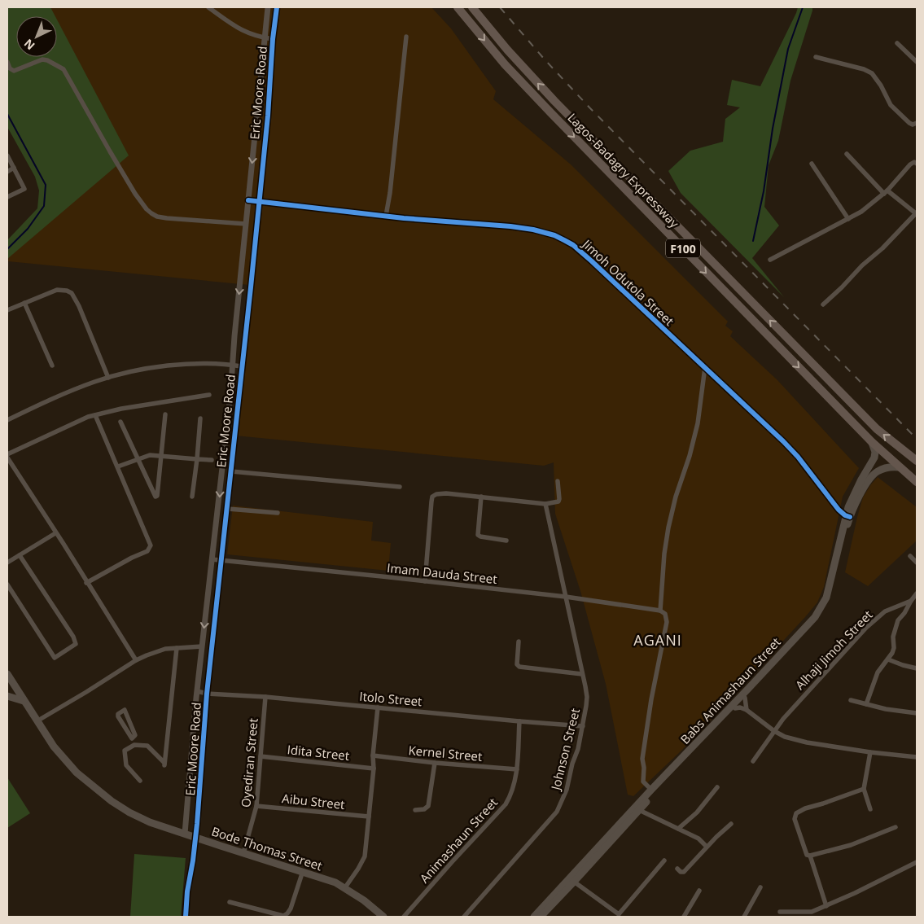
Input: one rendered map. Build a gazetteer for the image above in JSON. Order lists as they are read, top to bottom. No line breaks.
{"streets":{"highway":["Lagos-Badagry Expressway","F100"],"main road":["Babs Animashaun Street","Bode Thomas Street"],"street":["Eric Moore Road","Jimoh Odutola Street","Imam Dauda Street","Alhaji Jimoh Street","Itolo Street","Johnson Street","Idita Street","Kernel Street","Oyediran Street","Aibu Street","Animashaun Street"]},"crossings":[["Eric Moore Road","Jimoh Odutola Street"],["Eric Moore Road","Imam Dauda Street"],["Eric Moore Road","Itolo Street"],["Eric Moore Road","Bode Thomas Street"],["Lagos-Badagry Expressway","Babs Animashaun Street"],["Jimoh Odutola Street","Babs Animashaun Street"],["Imam Dauda Street","Johnson Street"],["Itolo Street","Johnson Street"],["Itolo Street","Oyediran Street"],["Itolo Street","Animashaun Street"],["Idita Street","Oyediran Street"],["Kernel Street","Animashaun Street"],["Oyediran Street","Aibu Street"],["Oyediran Street","Bode Thomas Street"]],"districts":["AGANI"],"north":"bottom left"}
